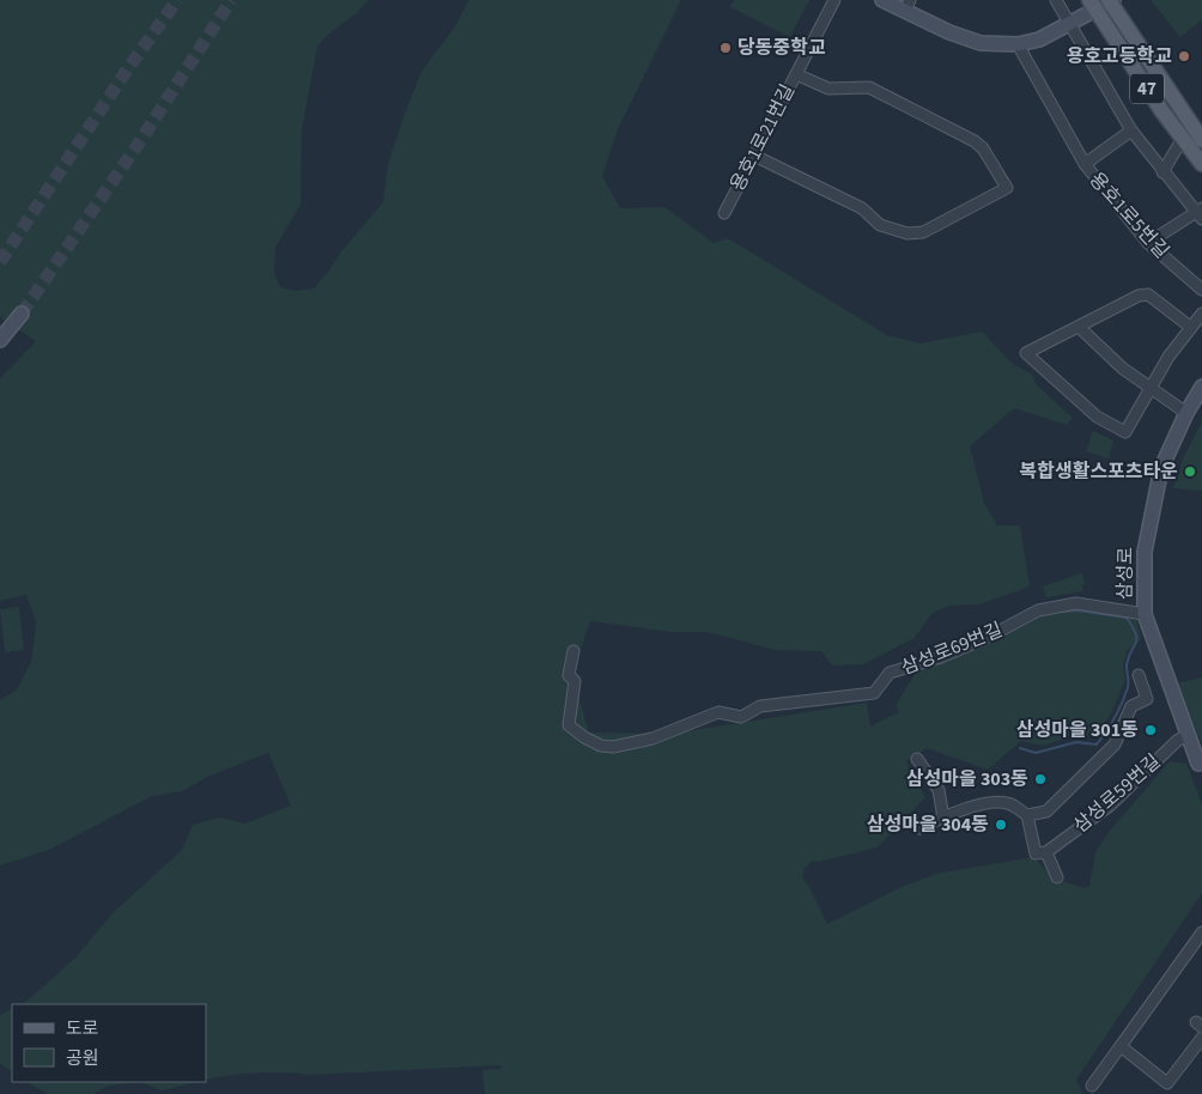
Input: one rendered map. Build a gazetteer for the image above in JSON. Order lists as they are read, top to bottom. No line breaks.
{"streets":{"main road":["47"],"street":["용호1로21번길","용호1로5번길","삼성로","삼성로69번길","삼성로59번길"]},"crossings":[["삼성로","삼성로69번길"],["삼성로","삼성로59번길"]],"places":["당동중학교","용호고등학교","복합생활스포츠타운","삼성마을 301동","삼성마을 303동","삼성마을 304동"],"legend":["도로","공원"]}
